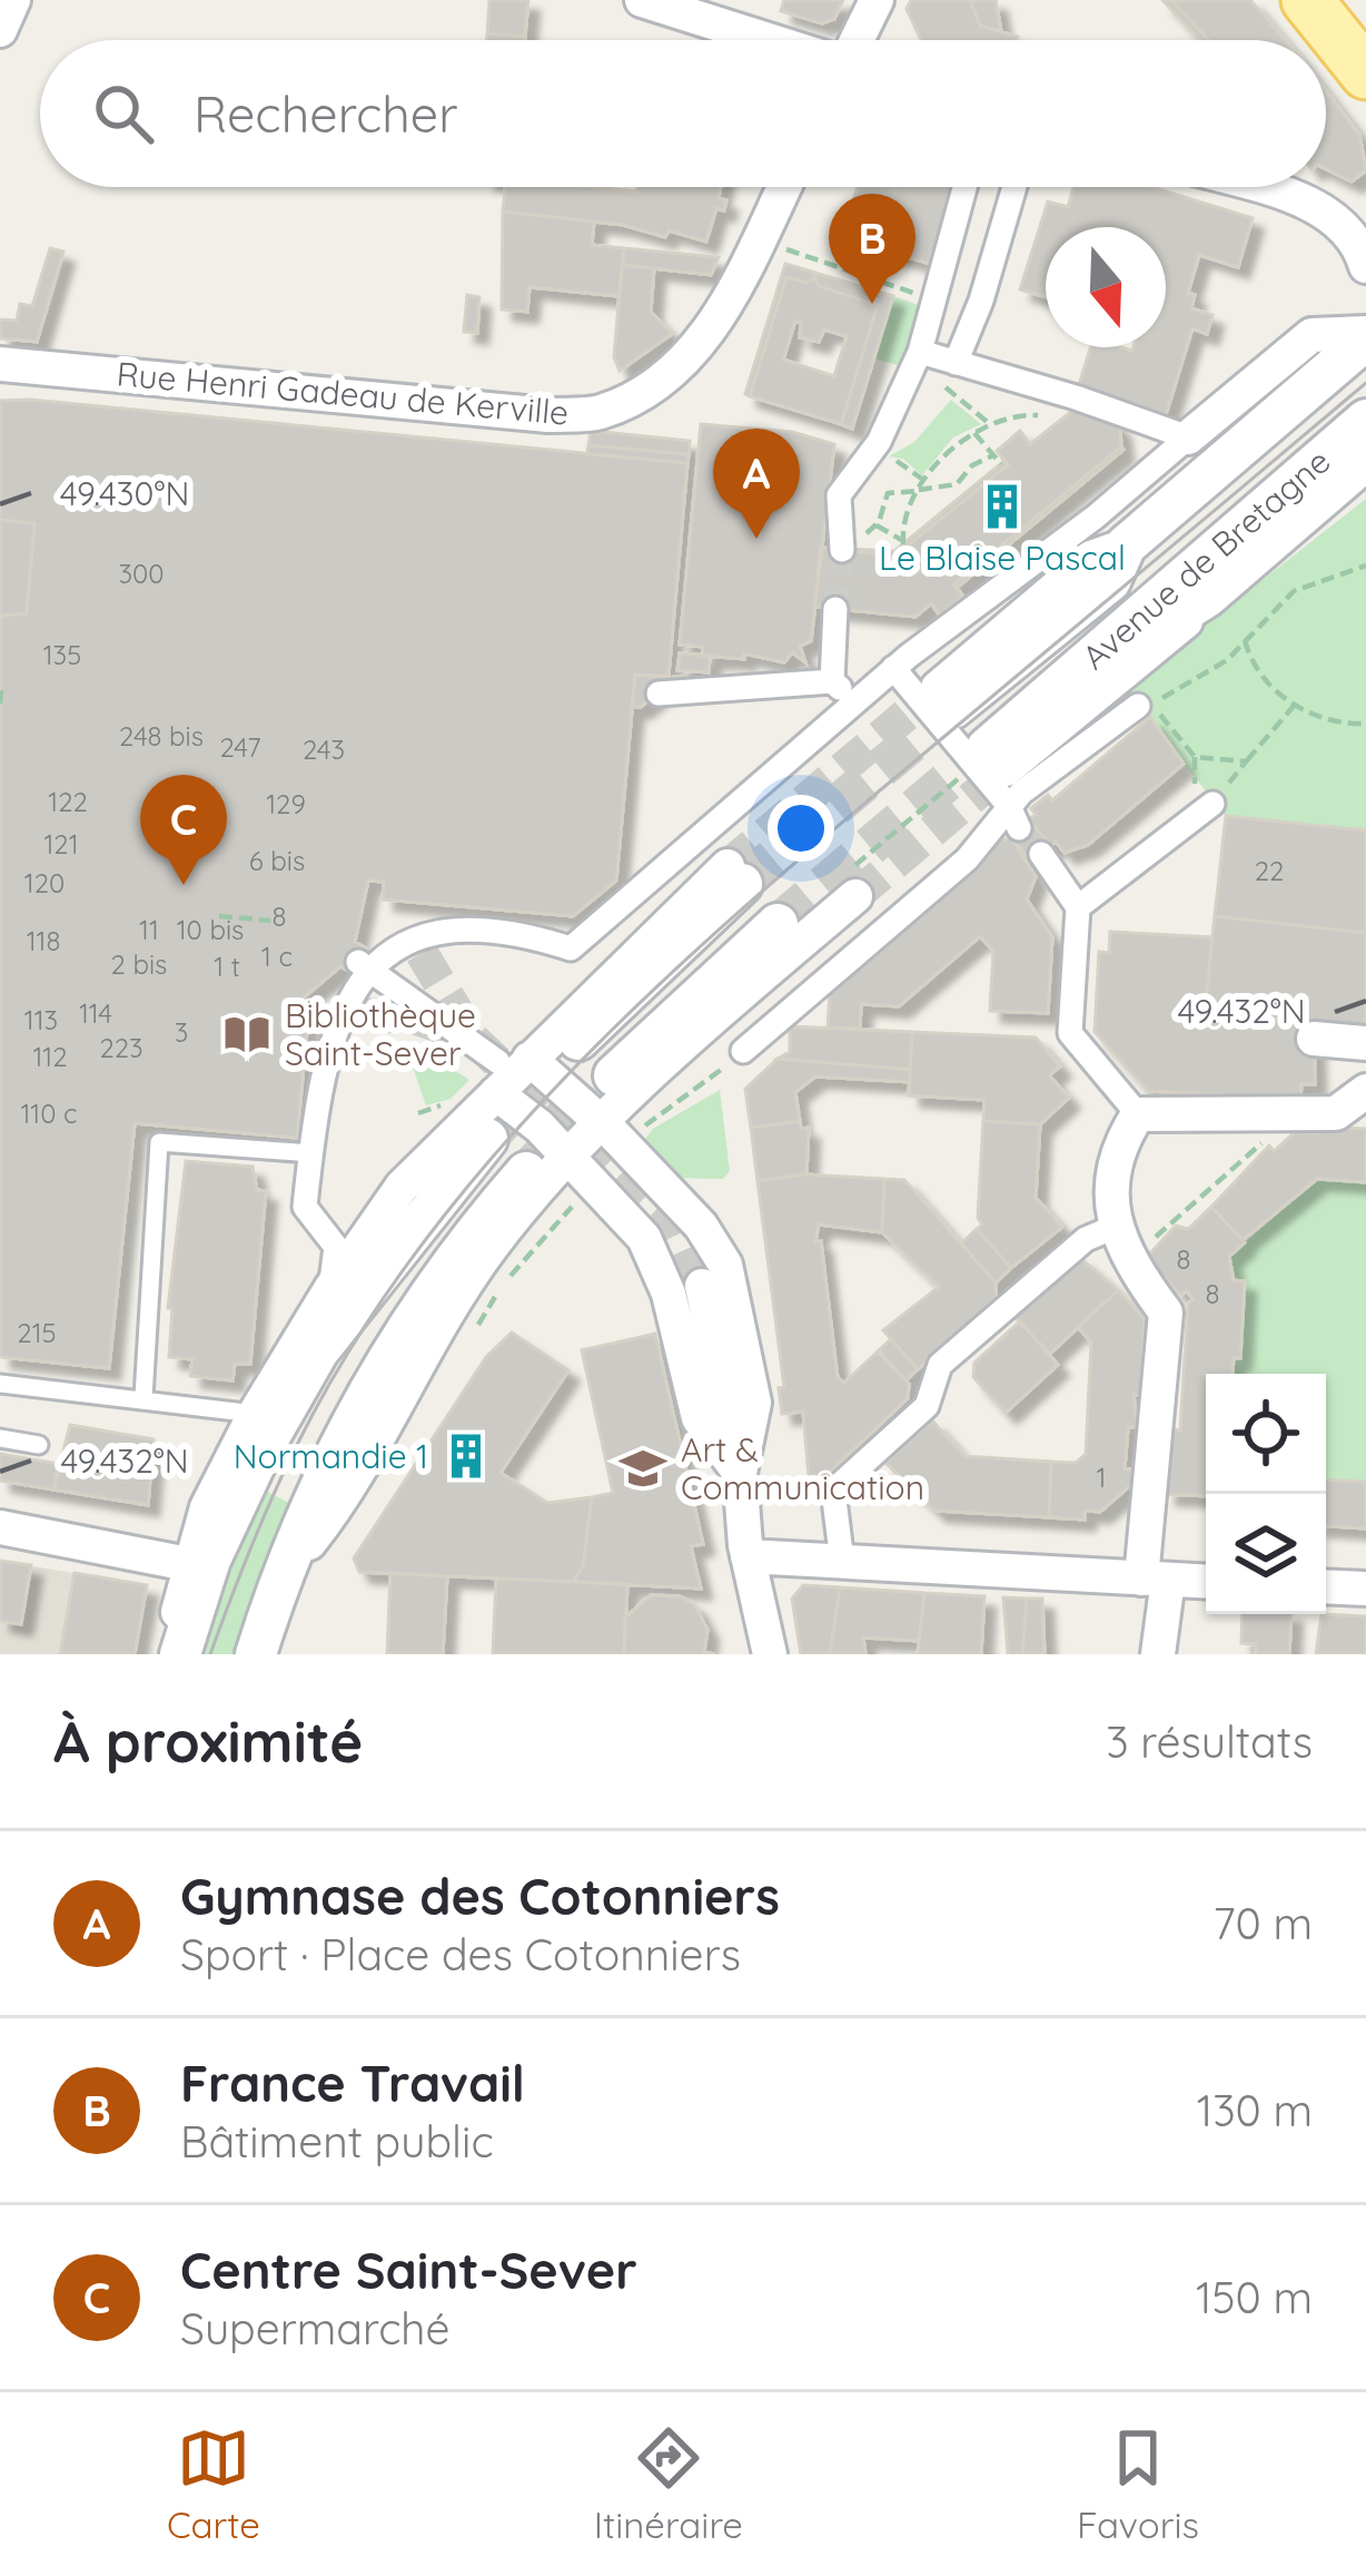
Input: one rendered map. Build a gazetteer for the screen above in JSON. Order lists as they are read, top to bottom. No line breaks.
{"streets":{"street":["Rue Henri Gadeau de Kerville","Avenue de Bretagne"]},"places":{"building":["Le Blaise Pascal","Normandie 1"],"library":["Bibliothèque Saint-Sever"],"school or university":["Art & Communication"]},"house_numbers":["300","135","248 bis","247","243","122","129","121","6 bis","22","120","8","11","10 bis","118","1 c","2 bis","1 t","114","113","3","223","112","110 c","8","8","215","1"],"north":"bottom","page":{"search":"Rechercher","pins":["B","A","C"],"heading":["À proximité","3 résultats"],"list":[{"mark":"A","name":"Gymnase des Cotonniers","note":"Sport · Place des Cotonniers","value":"70 m"},{"mark":"B","name":"France Travail","note":"Bâtiment public","value":"130 m"},{"mark":"C","name":"Centre Saint-Sever","note":"Supermarché","value":"150 m"}],"nav":["Carte","Itinéraire","Favoris"]},"coordinates":["49.430°N","49.432°N"]}
